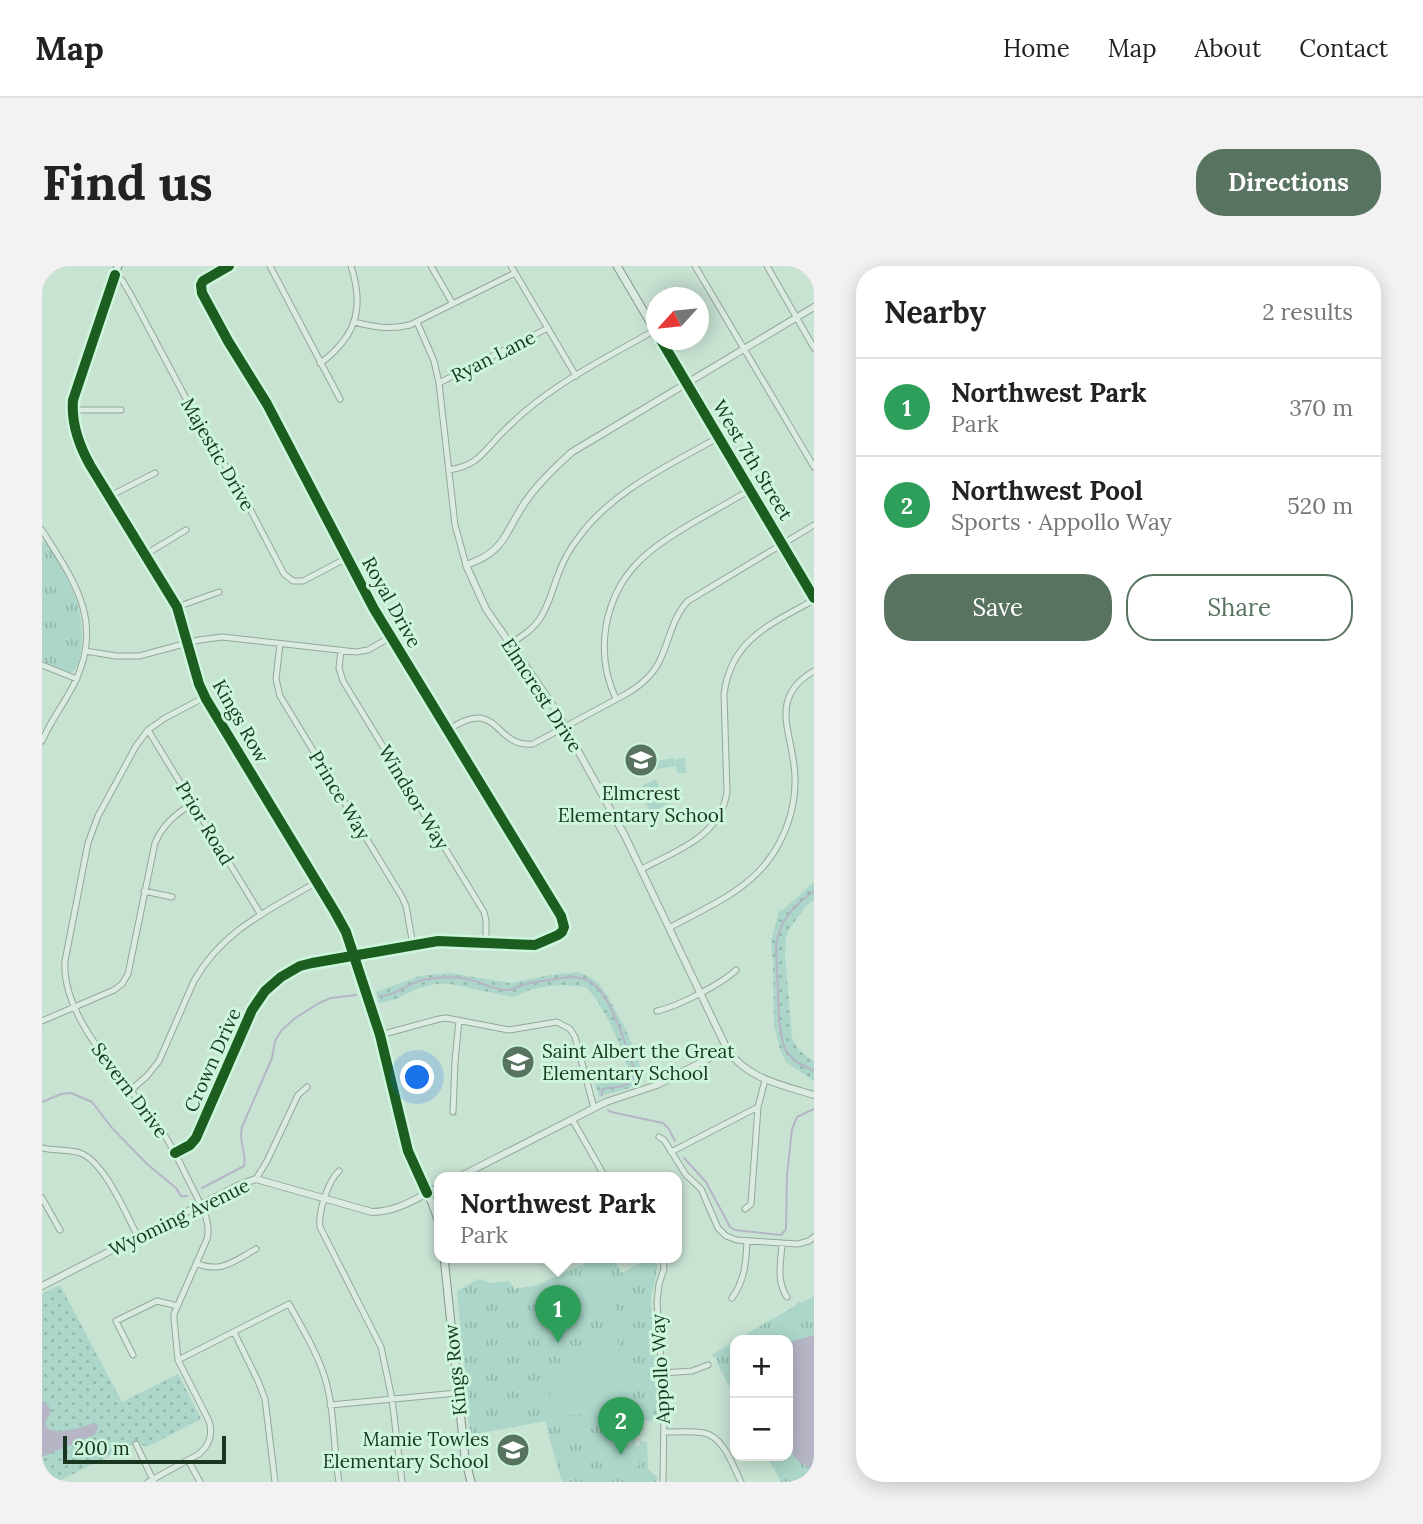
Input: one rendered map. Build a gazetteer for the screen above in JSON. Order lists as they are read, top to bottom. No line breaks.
{"streets":{"main road":["West 7th Street","Kings Row"],"street":["Ryan Lane","Majestic Drive","Royal Drive","Elmcrest Drive","Prince Way","Windsor Way","Prior Road","Crown Drive","Severn Drive","Wyoming Avenue","Appollo Way"]},"crossings":[["Ryan Lane","Elmcrest Drive"],["Majestic Drive","Royal Drive"],["Majestic Drive","Kings Row"],["Royal Drive","Crown Drive"],["Kings Row","Crown Drive"],["Kings Row","Severn Drive"],["Kings Row","Wyoming Avenue"],["Prince Way","Crown Drive"],["Windsor Way","Crown Drive"],["Prior Road","Severn Drive"],["Crown Drive","Severn Drive"],["Severn Drive","Wyoming Avenue"]],"places":{"school or university":["Elmcrest Elementary School","Saint Albert the Great Elementary School","Mamie Towles Elementary School"]},"scale_bar":"200 m","north":"bottom left","page":{"header":"Map","nav":["Home","Map","About","Contact"],"buttons":["Directions",["Save","Share"]],"title":"Find us","heading":["Nearby","2 results"],"list":[{"mark":"1","name":"Northwest Park","note":"Park","value":"370 m"},{"mark":"2","name":"Northwest Pool","note":"Sports · Appollo Way","value":"520 m"}],"popup":["Northwest Park","Park"],"pins":["1","2"],"map_buttons":["+","−"],"scale":"200 m"}}
